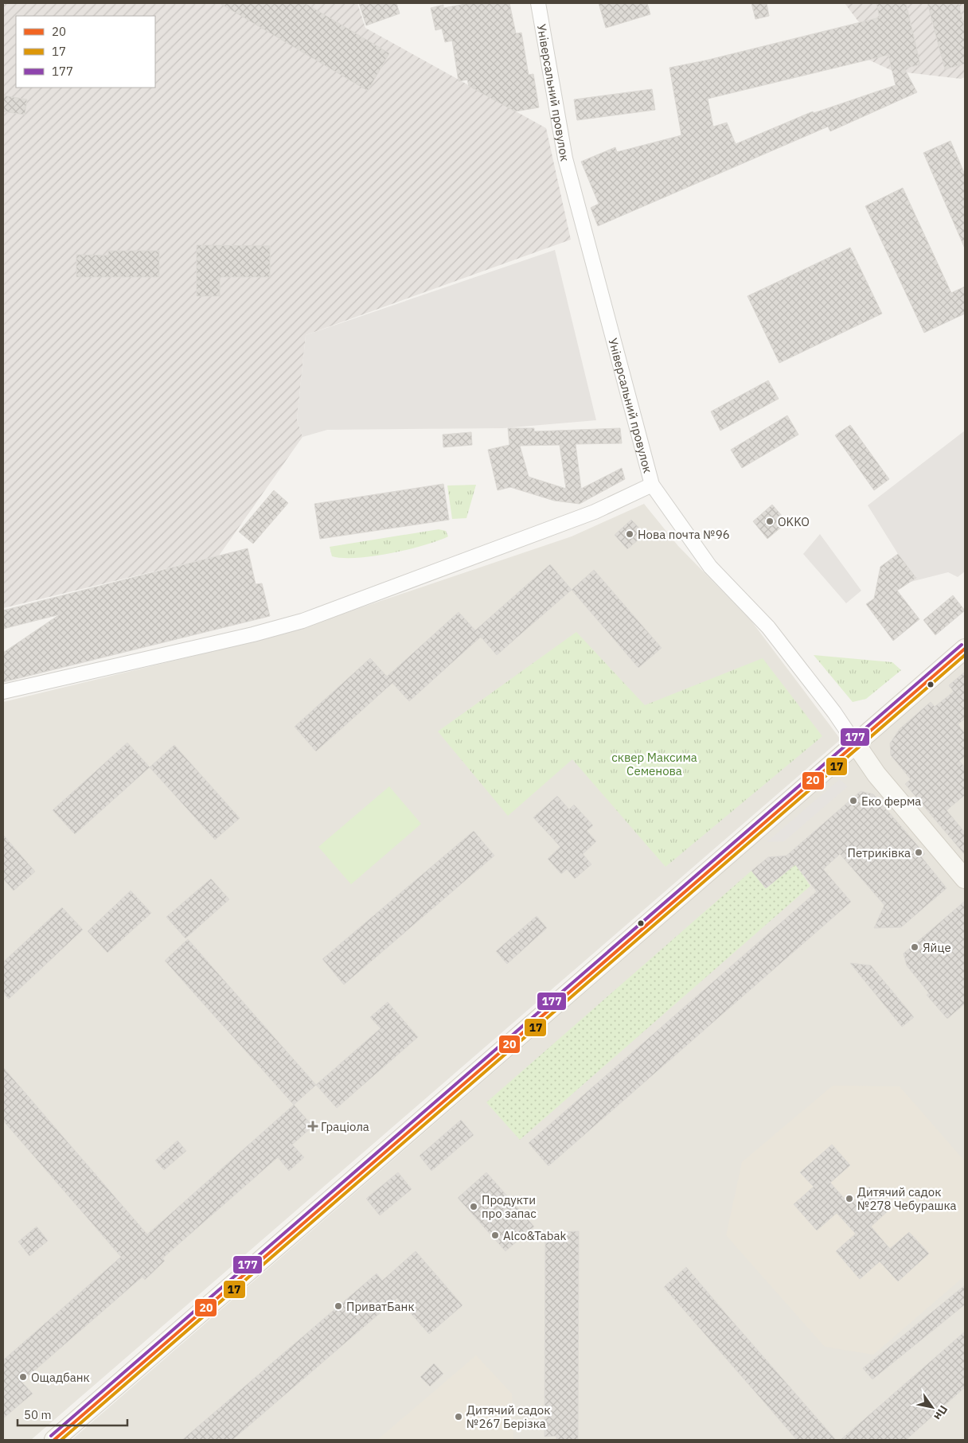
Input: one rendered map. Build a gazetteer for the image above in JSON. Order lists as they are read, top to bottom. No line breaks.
{"streets":{"street":["Універсальний провулок"]},"parks":["сквер Максима Семенова"],"places":{"other":["OKKO","Нова почта №96","Еко ферма","Петриківка","Яйце","Дитячий садок №278 Чебурашка","Продукти про запас","Alco&Tabak","ПриватБанк","Ощадбанк","Дитячий садок №267 Берізка"],"health":["Граціола"]},"lines":["transit line 177","transit line 20","transit line 17"],"legend":["20","17","177"],"scale_bar":"50 m","north":"bottom right"}
